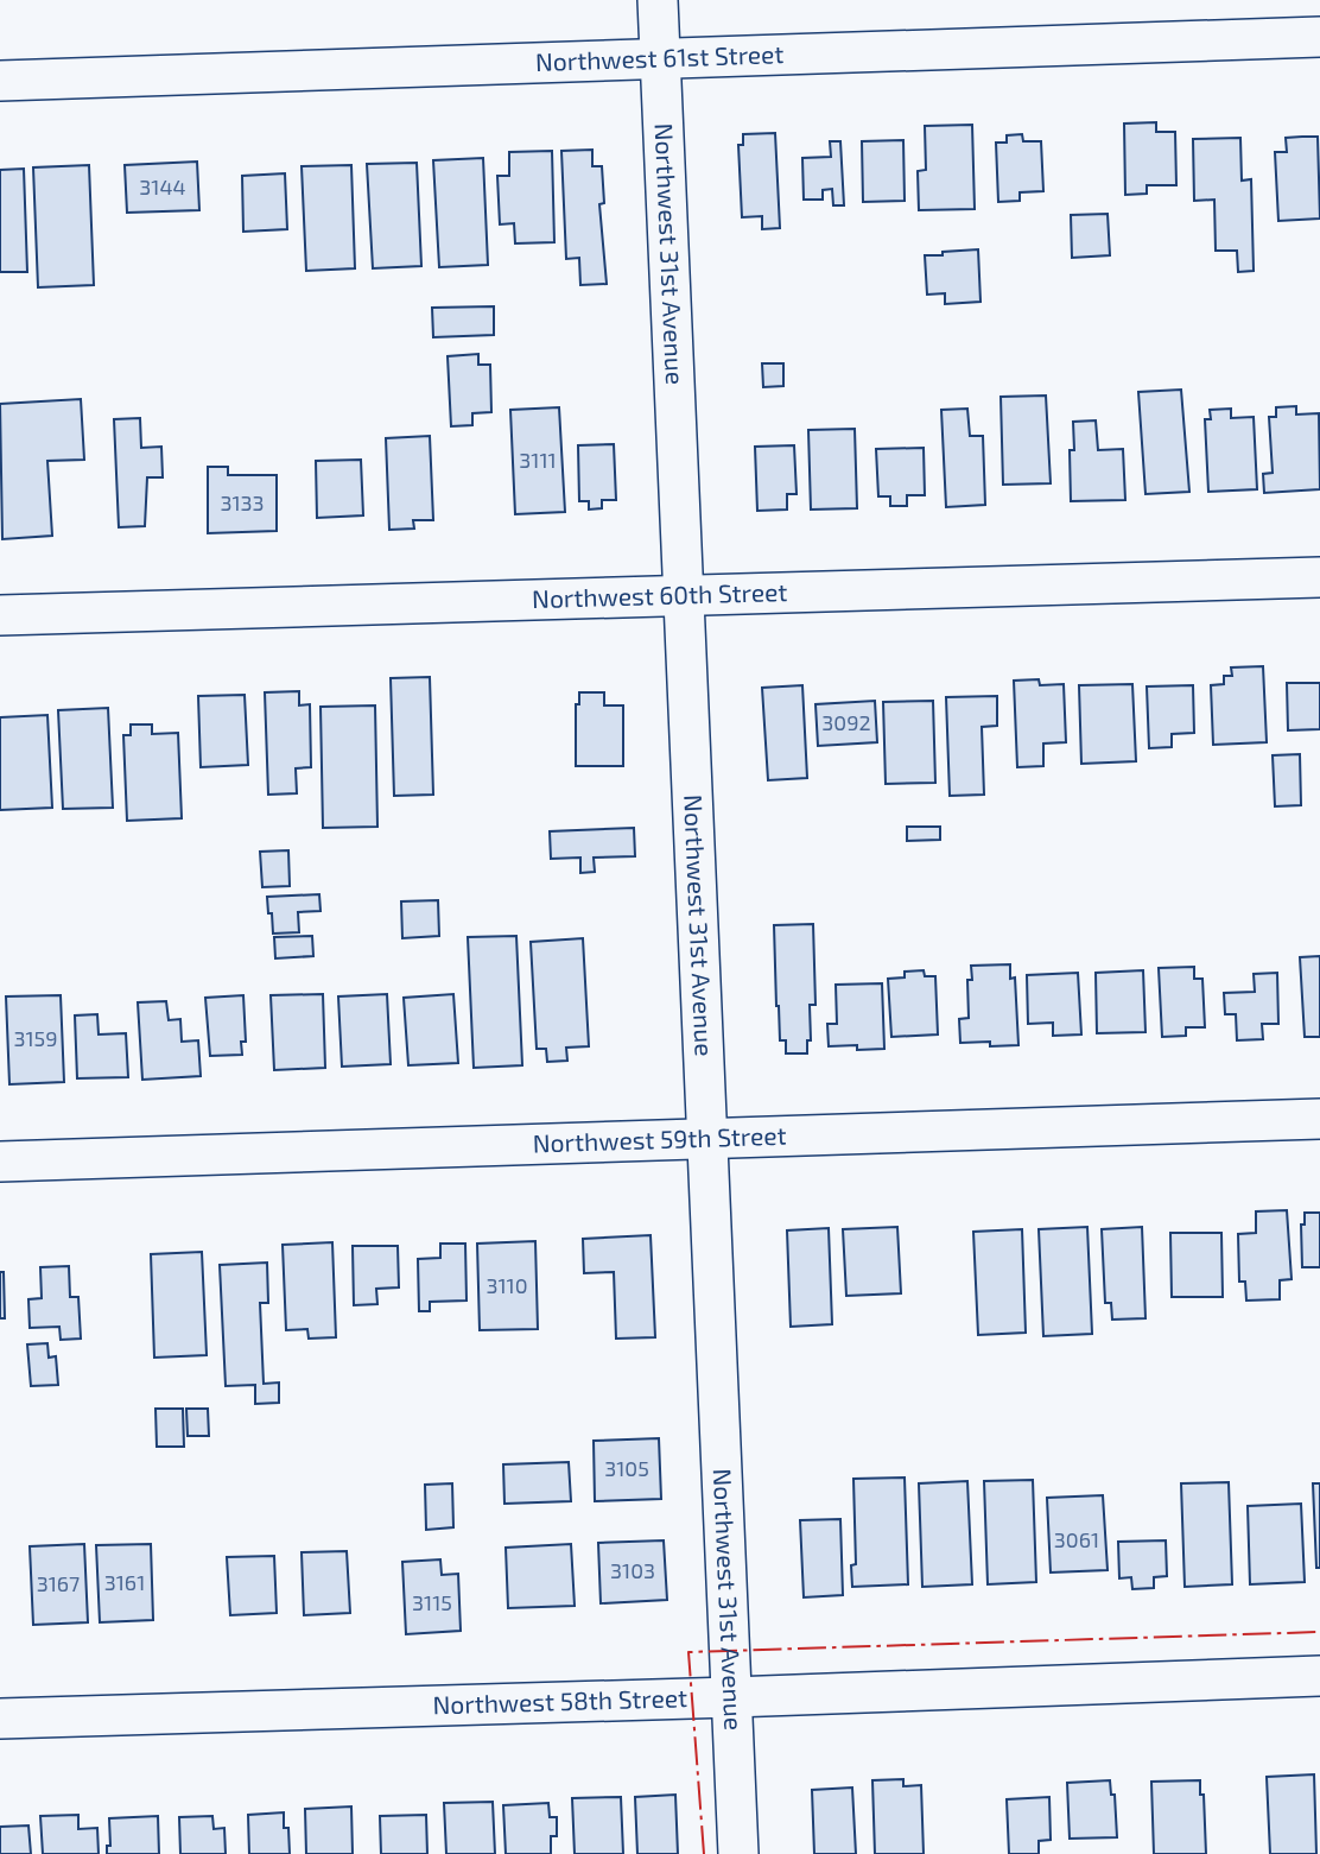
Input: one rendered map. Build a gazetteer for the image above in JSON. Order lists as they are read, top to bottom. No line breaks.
{"streets":{"street":["Northwest 61st Street","Northwest 31st Avenue","Northwest 60th Street","Northwest 59th Street","Northwest 58th Street"]},"crossings":[["Northwest 61st Street","Northwest 31st Avenue"],["Northwest 31st Avenue","Northwest 60th Street"],["Northwest 31st Avenue","Northwest 59th Street"],["Northwest 31st Avenue","Northwest 58th Street"]],"house_numbers":["3144","3111","3133","3092","3159","3110","3105","3061","3103","3161","3167","3115"]}
